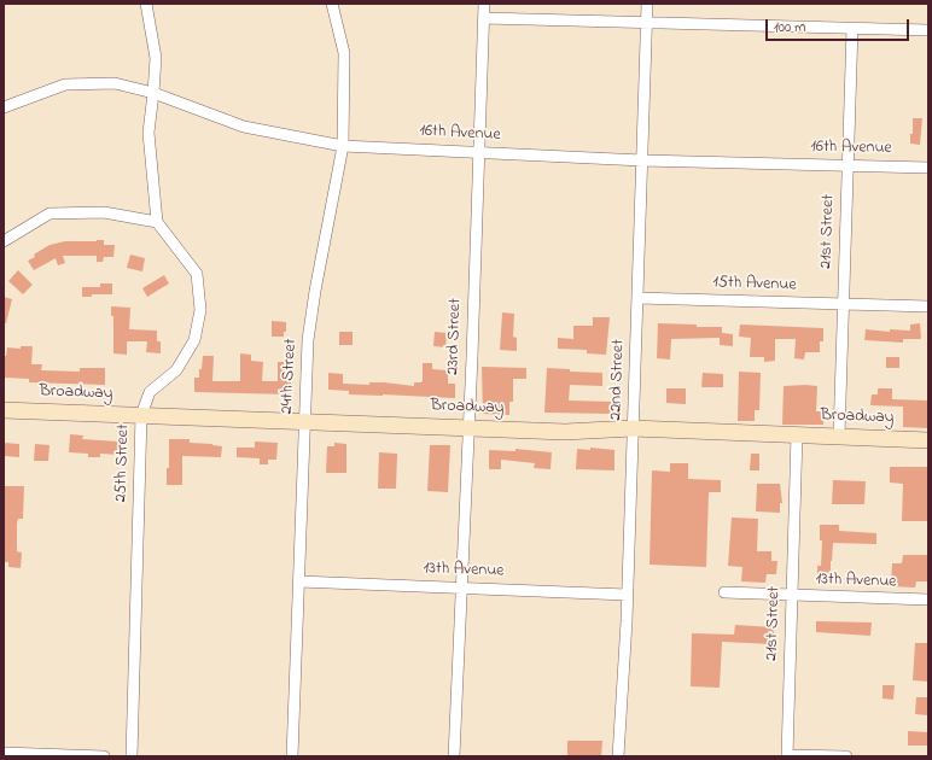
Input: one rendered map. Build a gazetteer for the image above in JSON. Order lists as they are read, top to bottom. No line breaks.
{"streets":{"main road":["Broadway"],"street":["16th Avenue","21st Street","15th Avenue","23rd Street","24th Street","22nd Street","25th Street","13th Avenue"]},"crossings":[["16th Avenue","21st Street"],["16th Avenue","23rd Street"],["16th Avenue","24th Street"],["16th Avenue","22nd Street"],["21st Street","15th Avenue"],["21st Street","Broadway"],["21st Street","13th Avenue"],["15th Avenue","22nd Street"],["23rd Street","Broadway"],["23rd Street","13th Avenue"],["24th Street","Broadway"],["24th Street","13th Avenue"],["22nd Street","Broadway"],["22nd Street","13th Avenue"],["Broadway","25th Street"]],"scale_bar":"100 m"}
